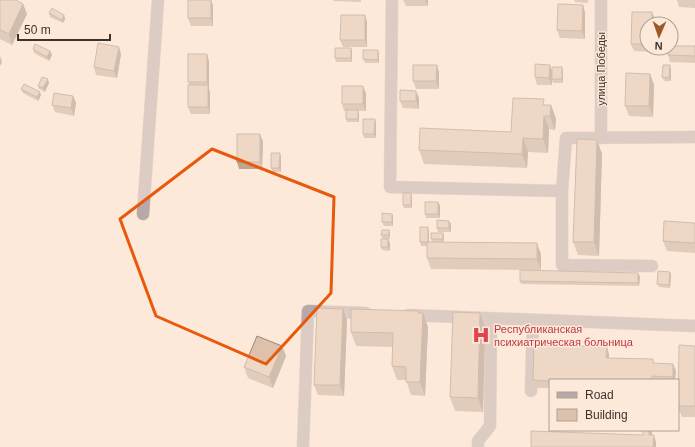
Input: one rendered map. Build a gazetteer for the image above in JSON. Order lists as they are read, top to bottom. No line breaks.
{"streets":{"street":["улица Победы"]},"places":{"hospital":["Республиканская психиатрическая больница"]},"legend":["Road","Building"],"scale_bar":"50 m","north":"bottom"}
